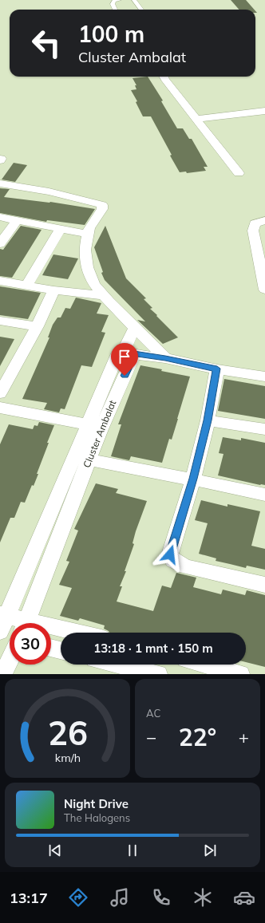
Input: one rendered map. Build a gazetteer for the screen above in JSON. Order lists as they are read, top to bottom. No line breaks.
{"streets":{"street":["Cluster Ambalat"]},"page":{"turn":["100 m","Cluster Ambalat"],"limit":"30","trip":"13:18 · 1 mnt · 150 m","tile":"AC","heat":["−","22°","+"],"song":["Night Drive","The Halogens"],"tabs":"13:17","gauge":["26","km/h"]}}
